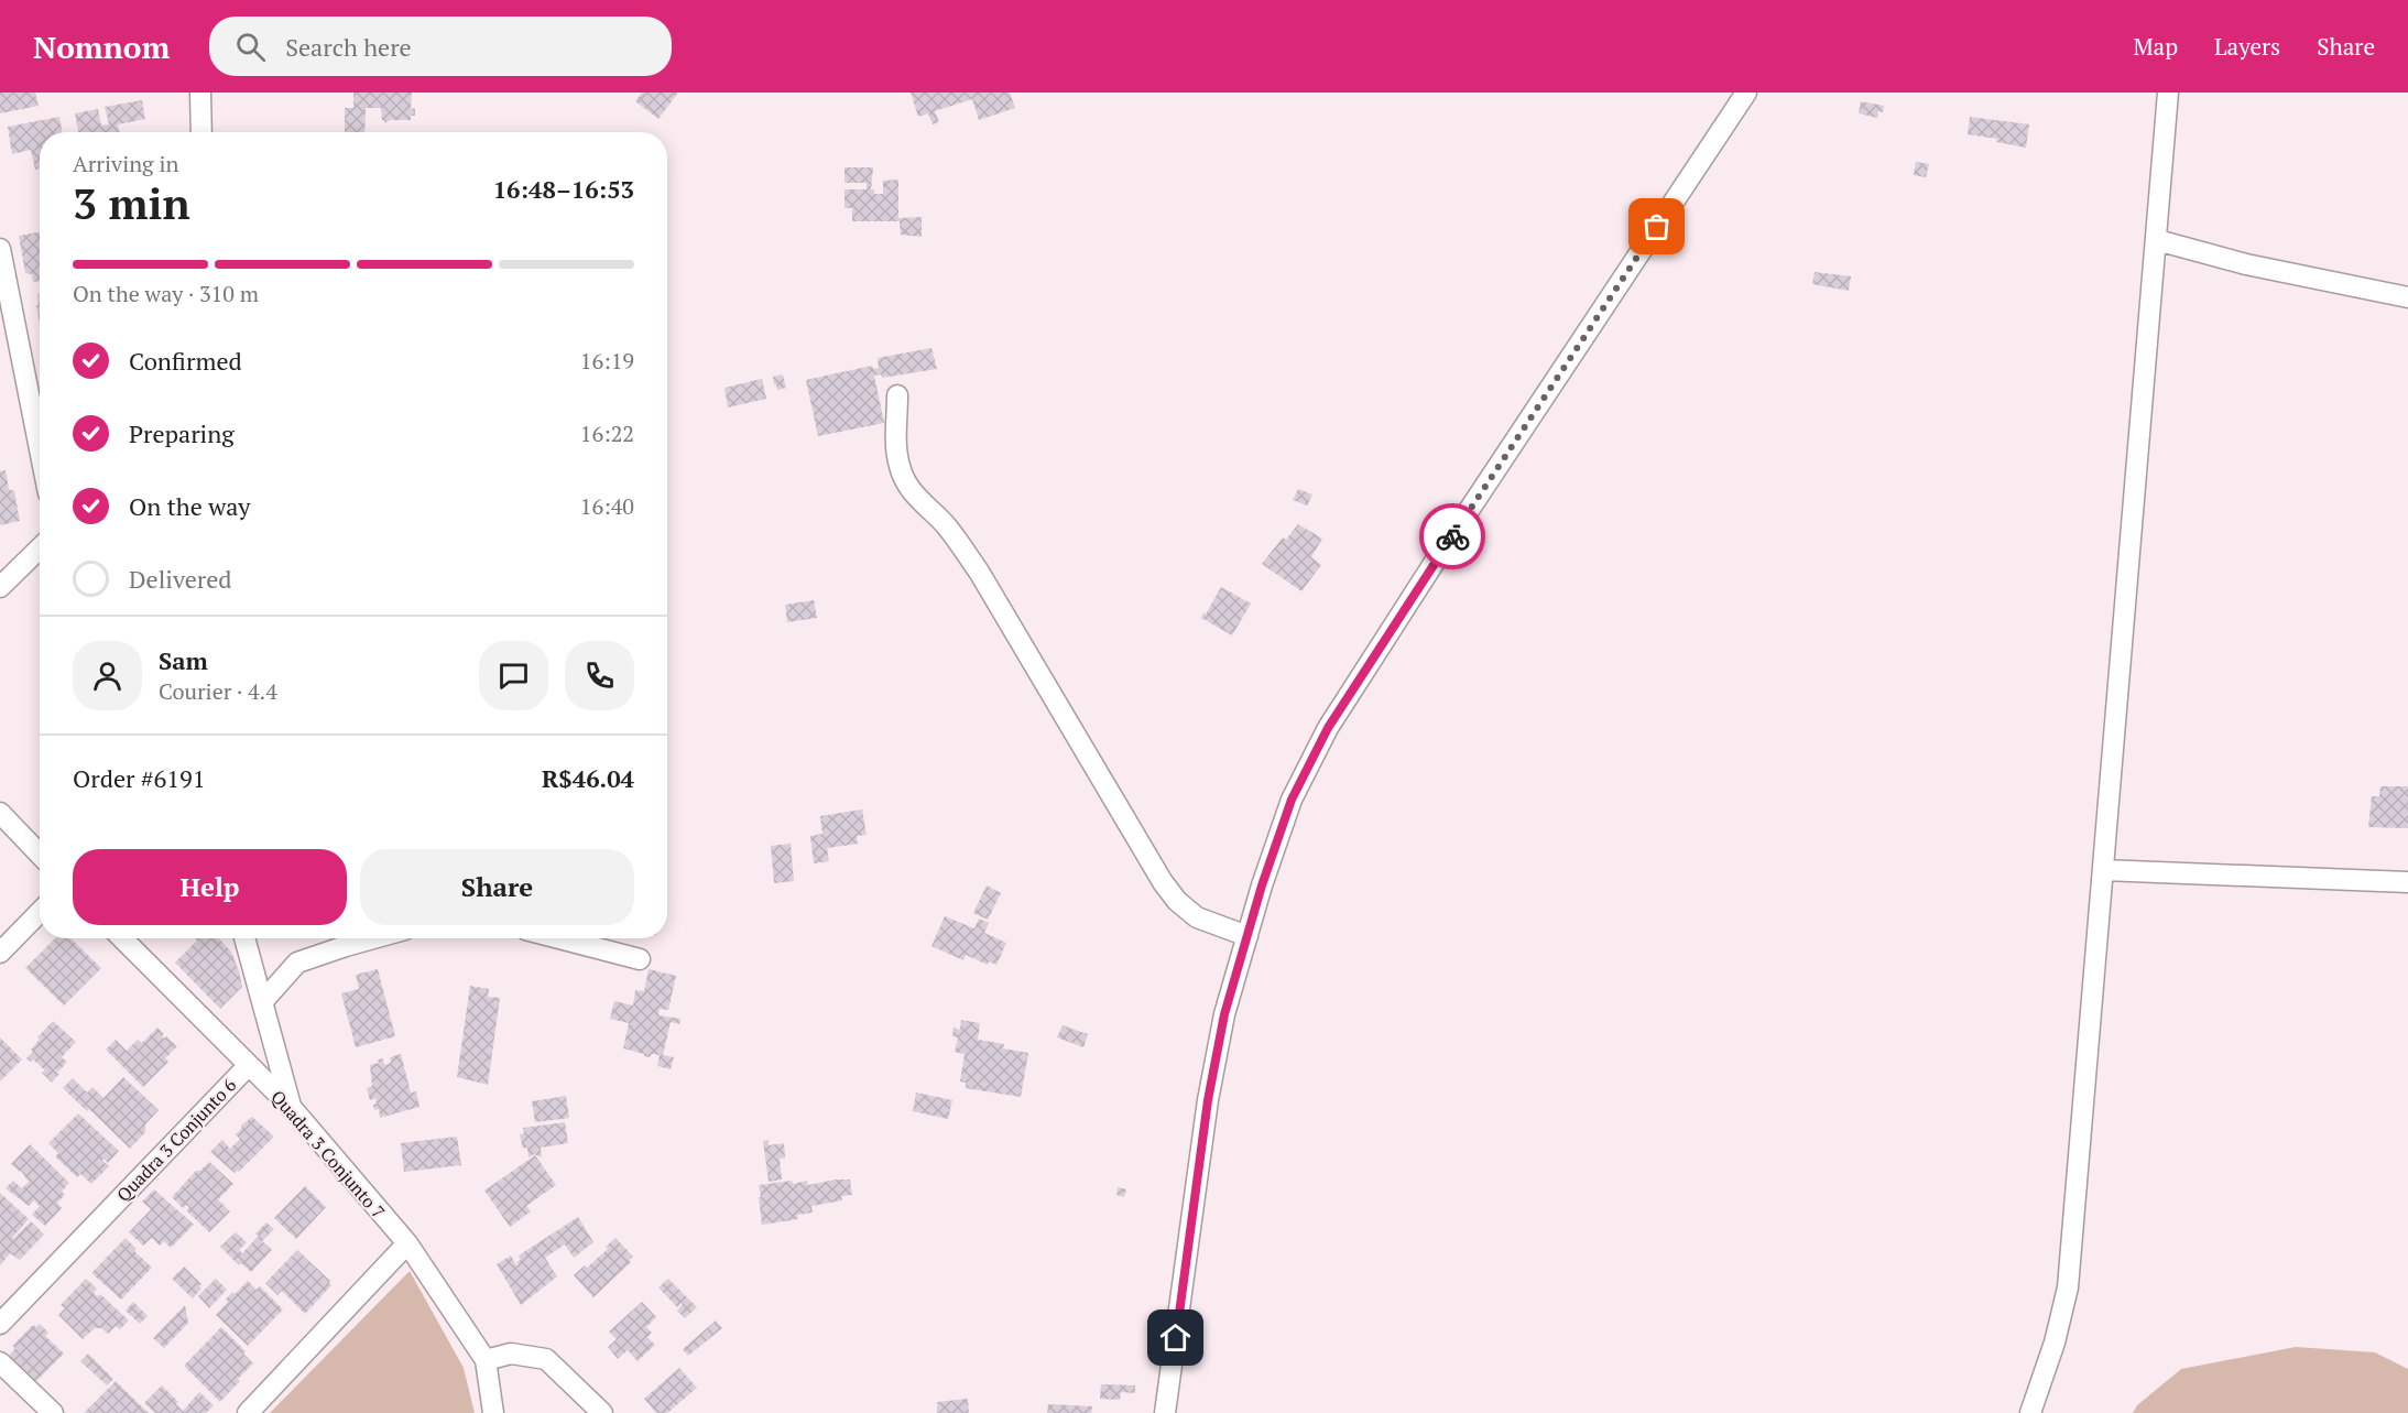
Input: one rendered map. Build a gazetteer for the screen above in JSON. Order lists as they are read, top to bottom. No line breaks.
{"streets":{"street":["Quadra 3 Conjunto 6","Quadra 3 Conjunto 7"]},"crossings":[["Quadra 3 Conjunto 6","Quadra 3 Conjunto 7"]],"page":{"header":"Nomnom","search":"Search here","nav":["Map","Layers","Share"],"heading":["3 min","Arriving in","16:48–16:53"],"panel":["Sam","Courier · 4.4","Order #6191","R$46.04"],"bar":"On the way · 310 m","list":[["Confirmed","16:19"],["Preparing","16:22"],["On the way","16:40"],"Delivered"],"buttons":["Help","Share"]}}
